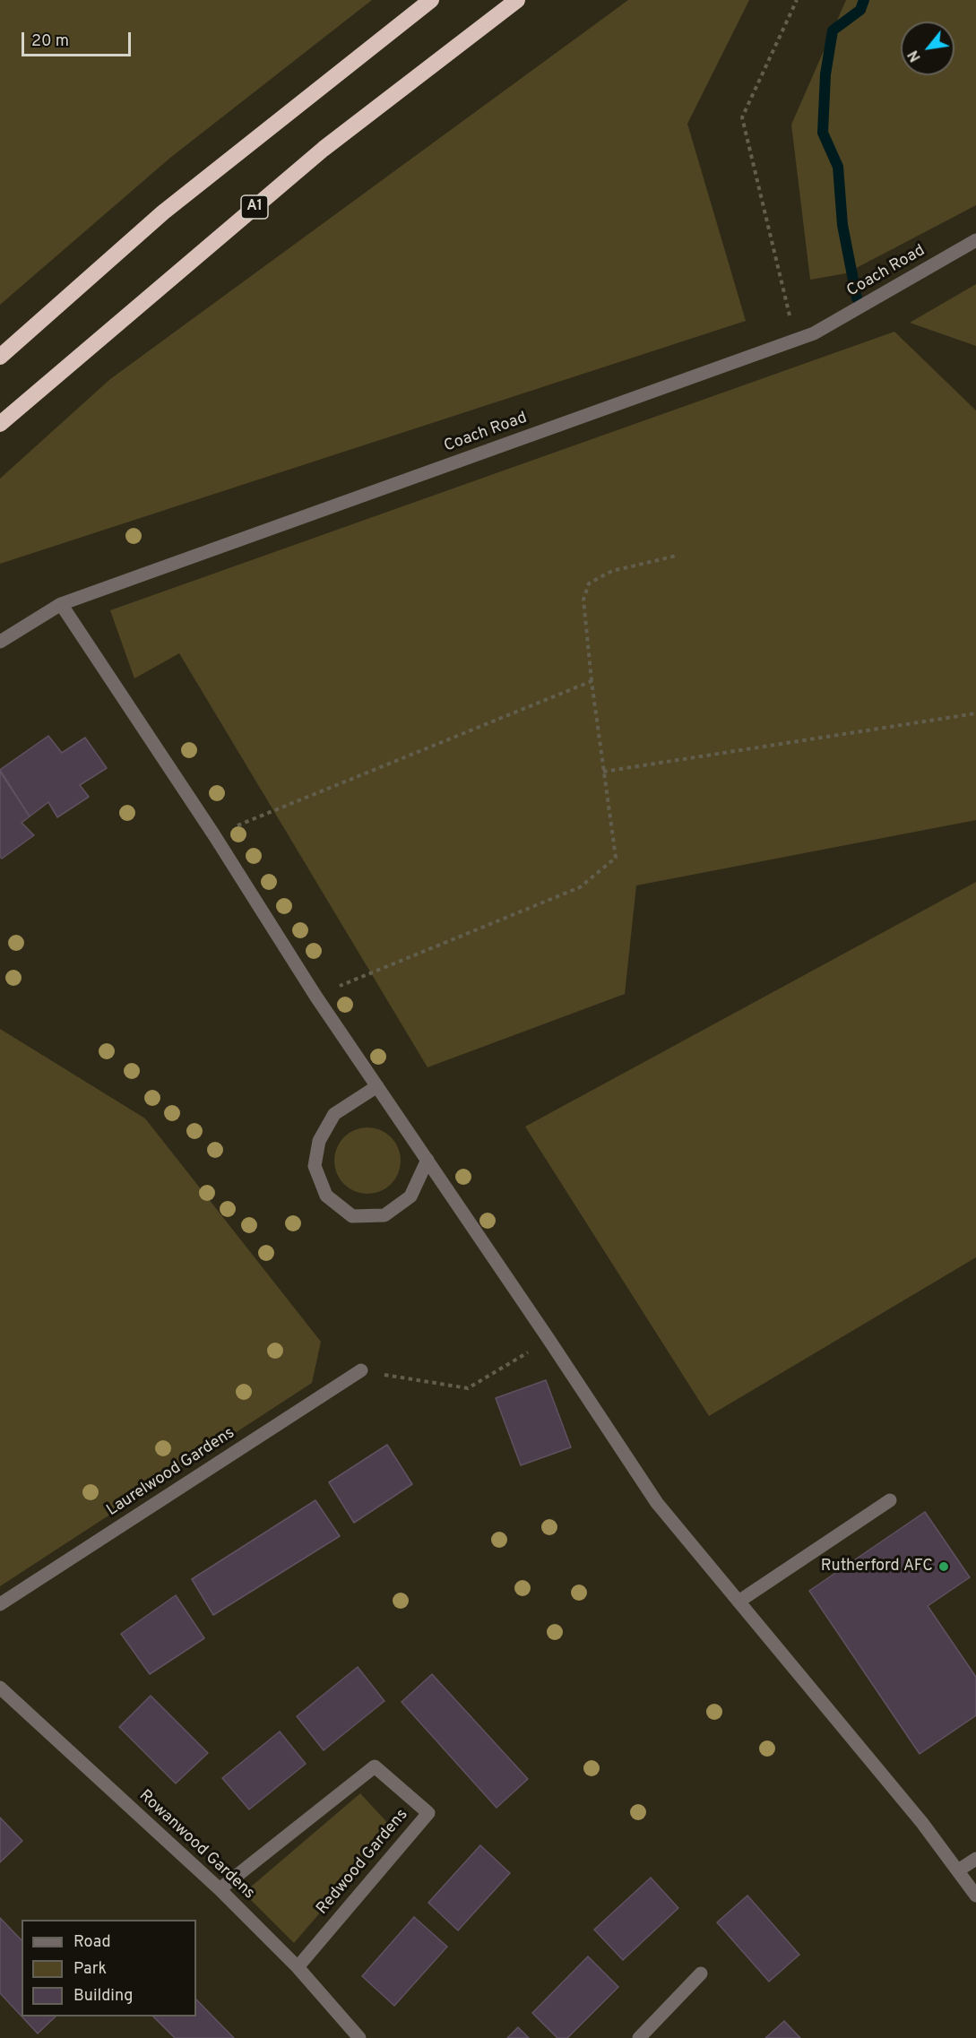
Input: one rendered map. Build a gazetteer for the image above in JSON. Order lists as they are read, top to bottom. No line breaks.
{"streets":{"highway":["A1"],"street":["Coach Road","Laurelwood Gardens","Rowanwood Gardens","Redwood Gardens"]},"crossings":[["Rowanwood Gardens","Redwood Gardens"]],"places":["Rutherford AFC"],"legend":["Road","Park","Building"],"scale_bar":"20 m","north":"bottom left"}
